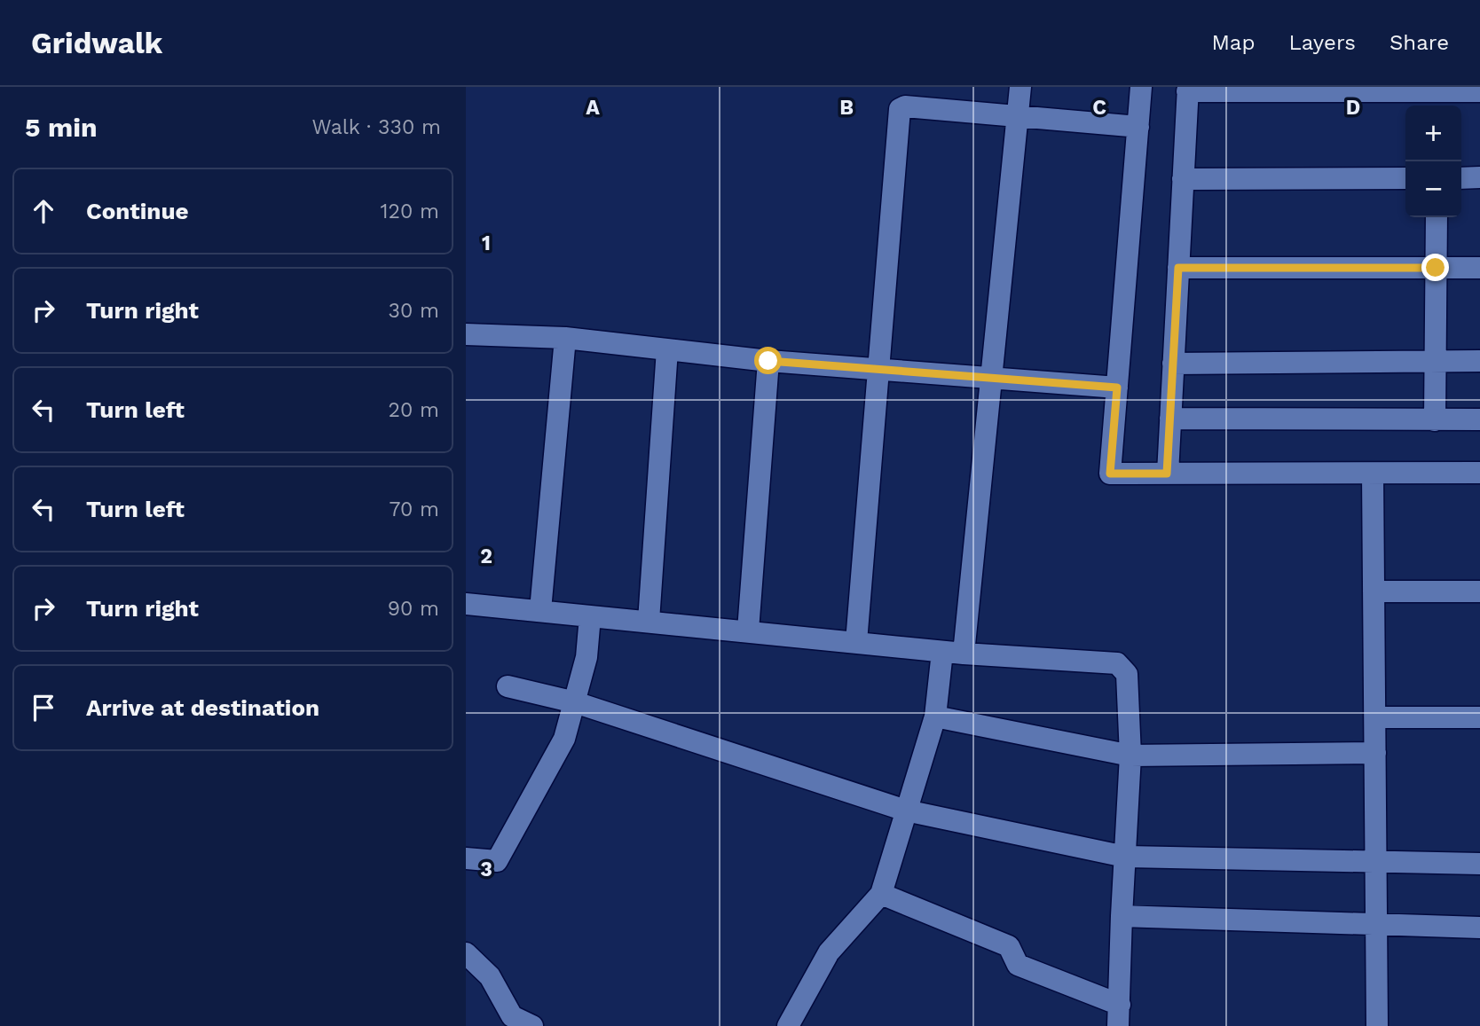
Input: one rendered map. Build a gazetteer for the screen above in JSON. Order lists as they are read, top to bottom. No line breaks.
{"page":{"header":"Gridwalk","nav":["Map","Layers","Share"],"heading":["5 min","Walk · 330 m"],"map_buttons":["+","−"],"list":[["Continue","120 m"],["Turn right","30 m"],["Turn left","20 m"],["Turn left","70 m"],["Turn right","90 m"],"Arrive at destination"]},"grid":{"columns":["A","B","C","D"],"rows":["1","2","3"]}}
